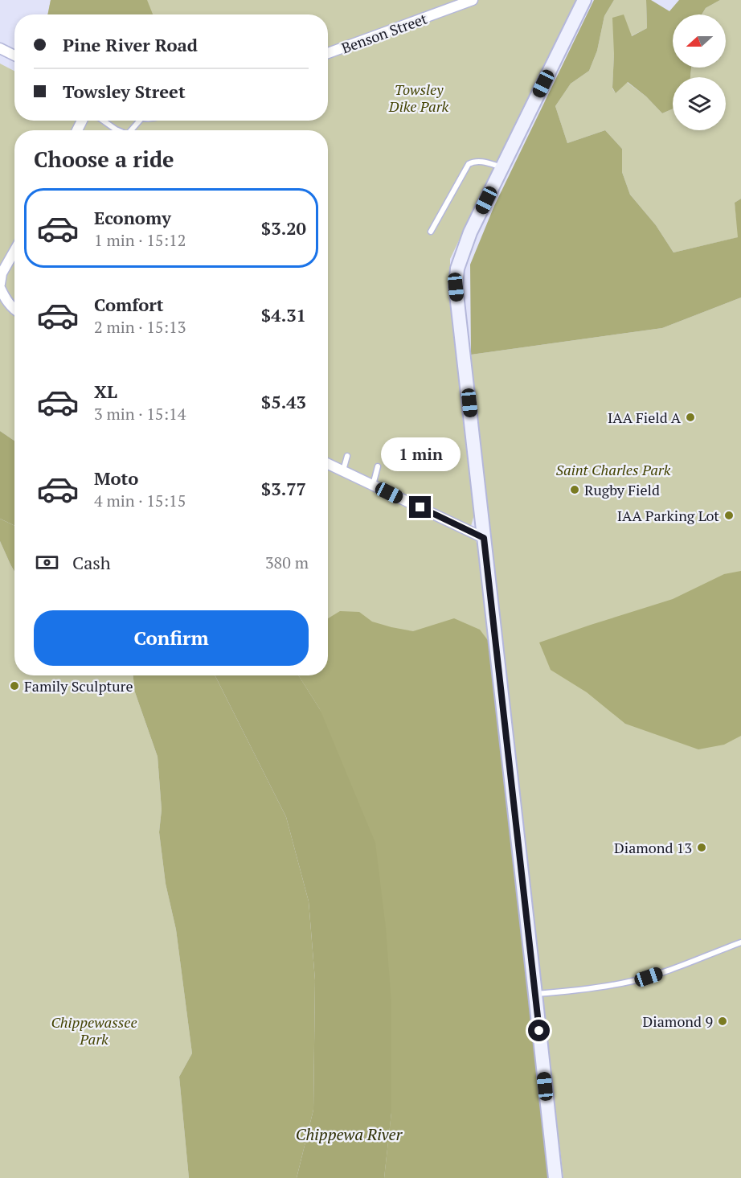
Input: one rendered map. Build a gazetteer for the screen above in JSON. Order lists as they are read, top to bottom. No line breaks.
{"streets":{"street":["Benson Street"]},"water":["Chippewa River"],"parks":["Towsley Dike Park","Saint Charles Park","Chippewassee Park"],"places":["IAA Field A","Rugby Field","IAA Parking Lot","Family Sculpture","Diamond 13","Diamond 9"],"north":"left","page":{"banner":["Pine River Road","Towsley Street"],"heading":"Choose a ride","list":[{"name":"Economy","note":"1 min · 15:12","value":"$3.20"},{"name":"Comfort","note":"2 min · 15:13","value":"$4.31"},{"name":"XL","note":"3 min · 15:14","value":"$5.43"},{"name":"Moto","note":"4 min · 15:15","value":"$3.77"}],"bubble":"1 min","pay":["Cash","380 m"],"buttons":"Confirm"}}
